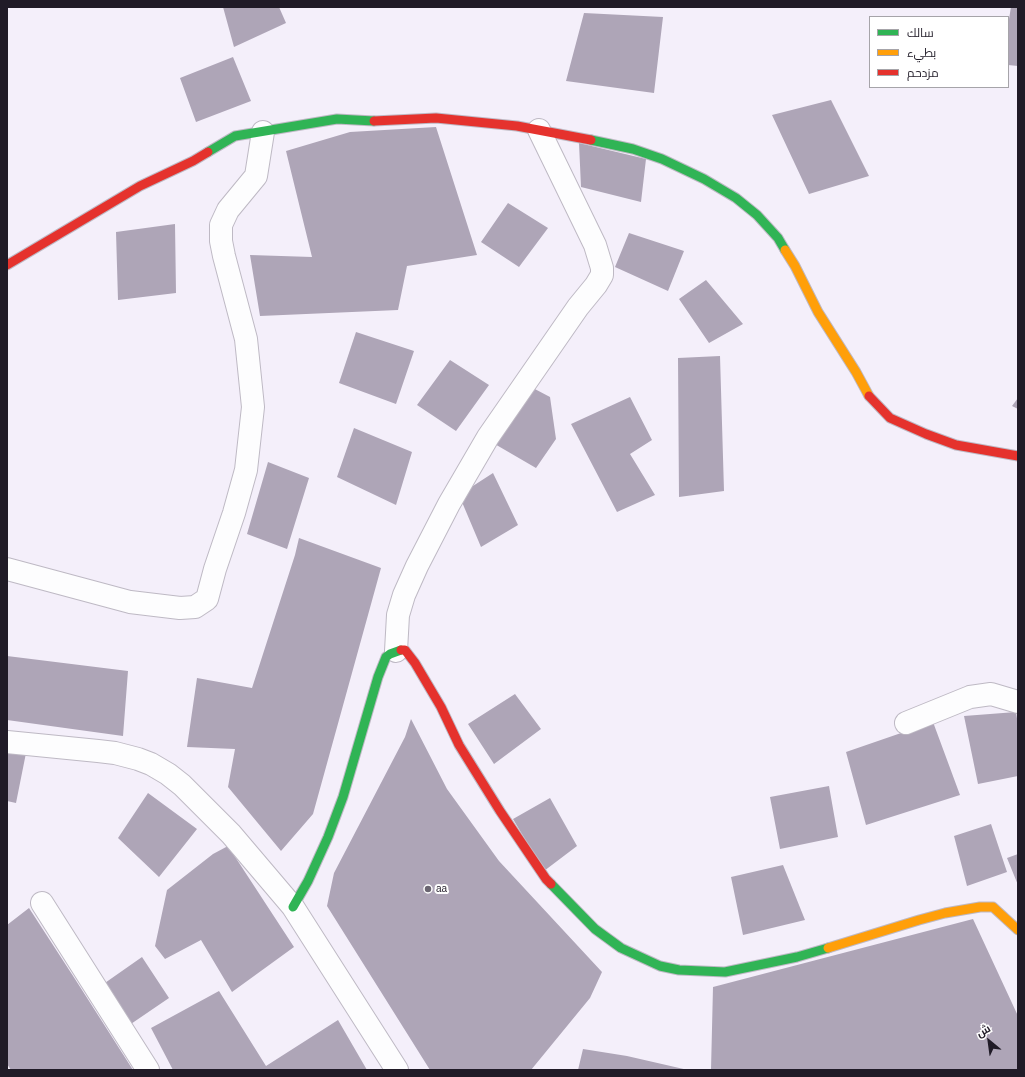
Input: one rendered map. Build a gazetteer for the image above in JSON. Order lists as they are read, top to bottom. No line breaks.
{"places":["aa"],"legend":["سالك","بطيء","مزدحم"],"north":"top left"}
